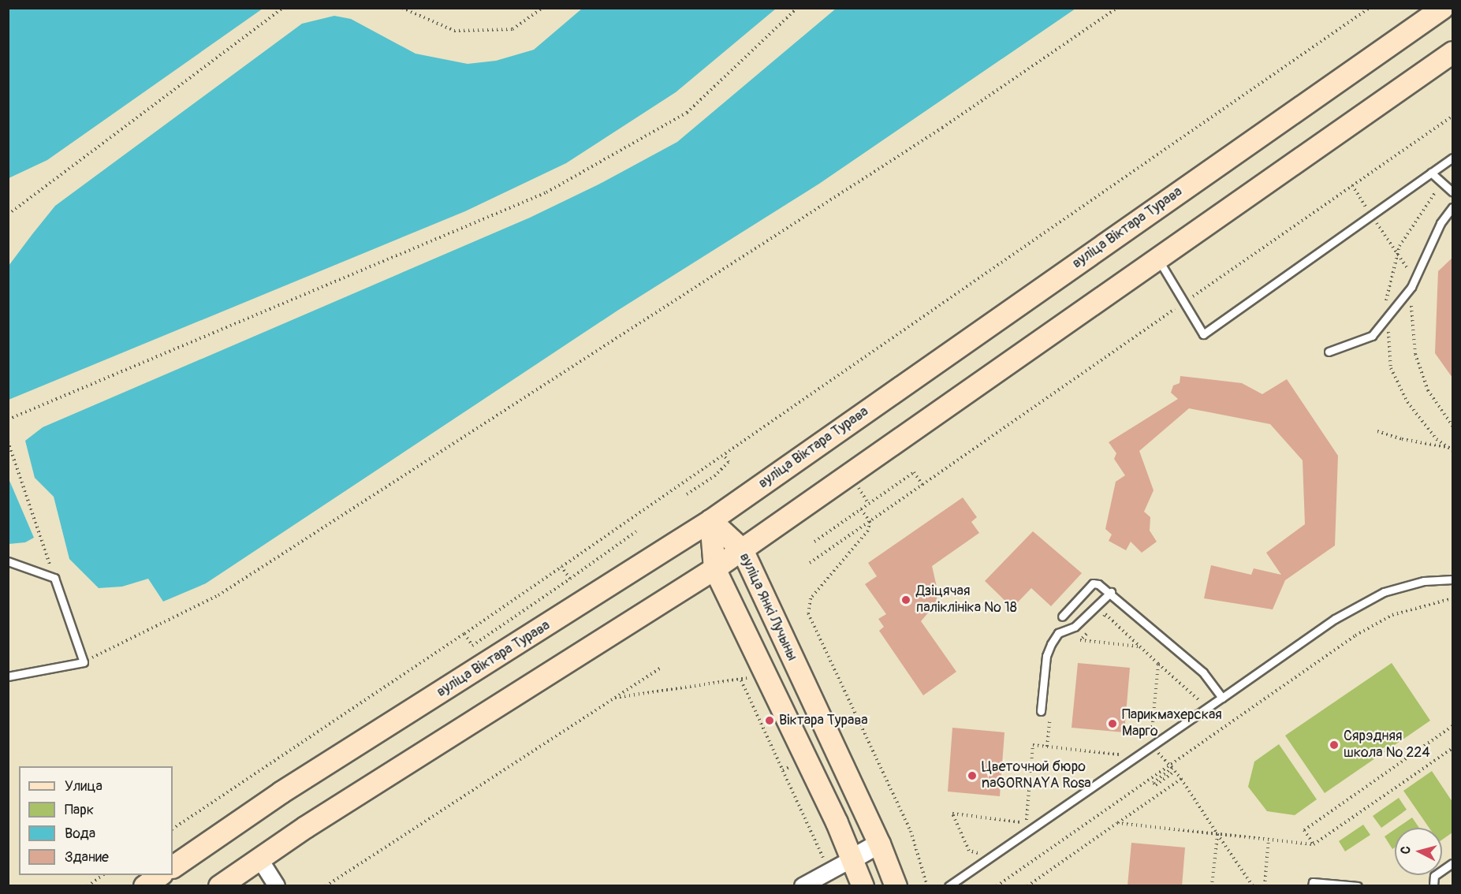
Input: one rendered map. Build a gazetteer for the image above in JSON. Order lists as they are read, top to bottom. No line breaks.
{"streets":{"main road":["вуліца Віктара Турава","вуліца Янкі Лучыны"]},"crossings":[["вуліца Віктара Турава","вуліца Янкі Лучыны"]],"places":["Дзіцячая паліклініка № 18","Віктара Турава","Парикмахерская Марго","Сярэдняя школа № 224","Цветочной бюро naGORNAYA Rosa"],"legend":["Улица","Парк","Вода","Здание"],"north":"left"}
